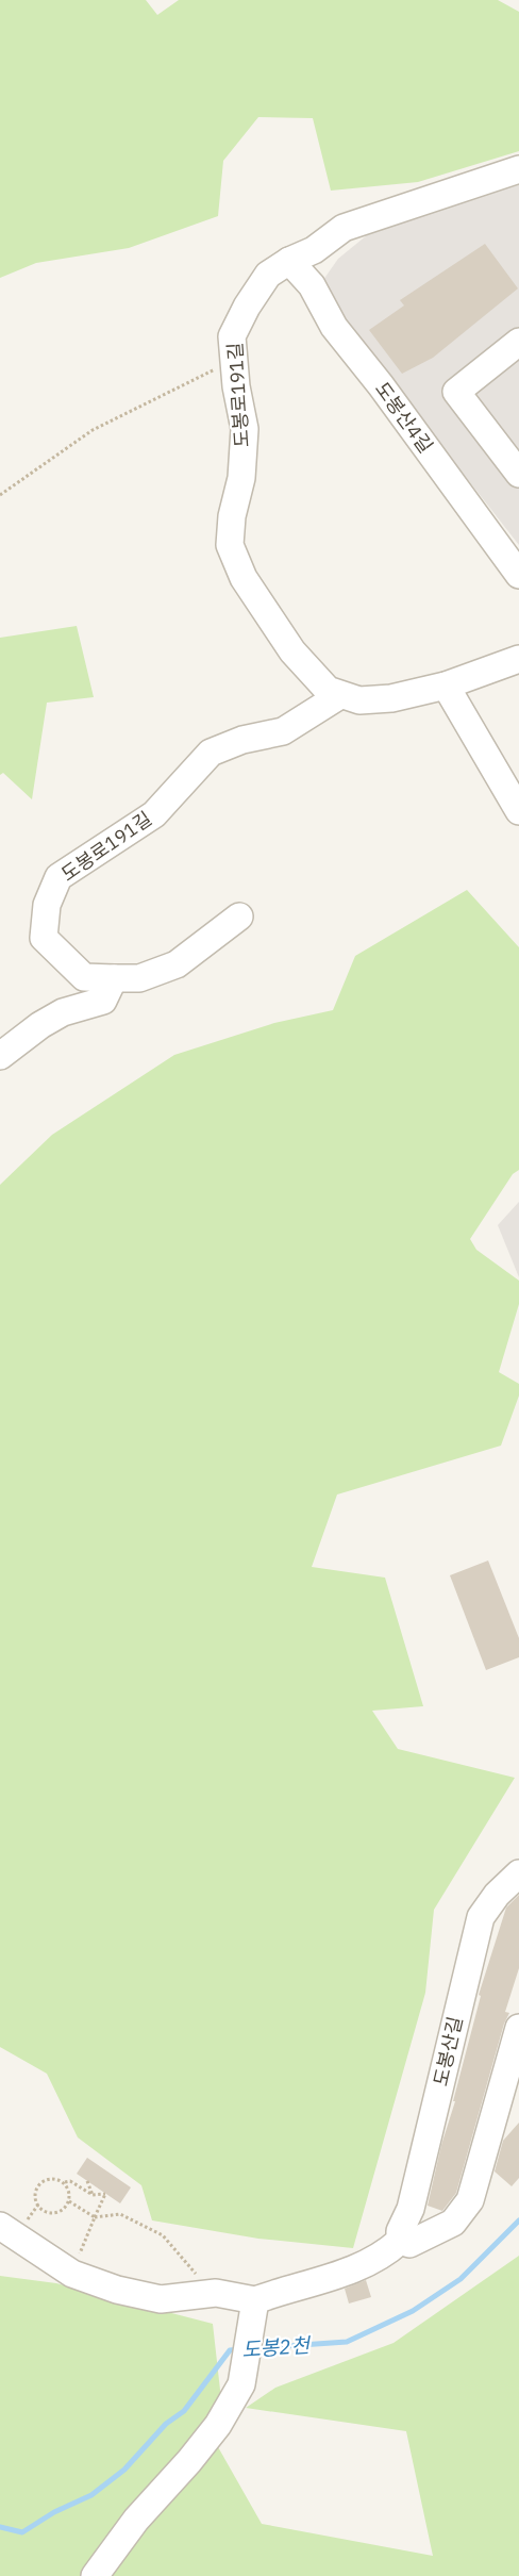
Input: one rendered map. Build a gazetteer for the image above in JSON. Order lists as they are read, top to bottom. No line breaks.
{"streets":{"street":["도봉로191길","도봉산4길","도봉산길"]},"crossings":[["도봉로191길","도봉산4길"]],"water":["도봉2천"]}
